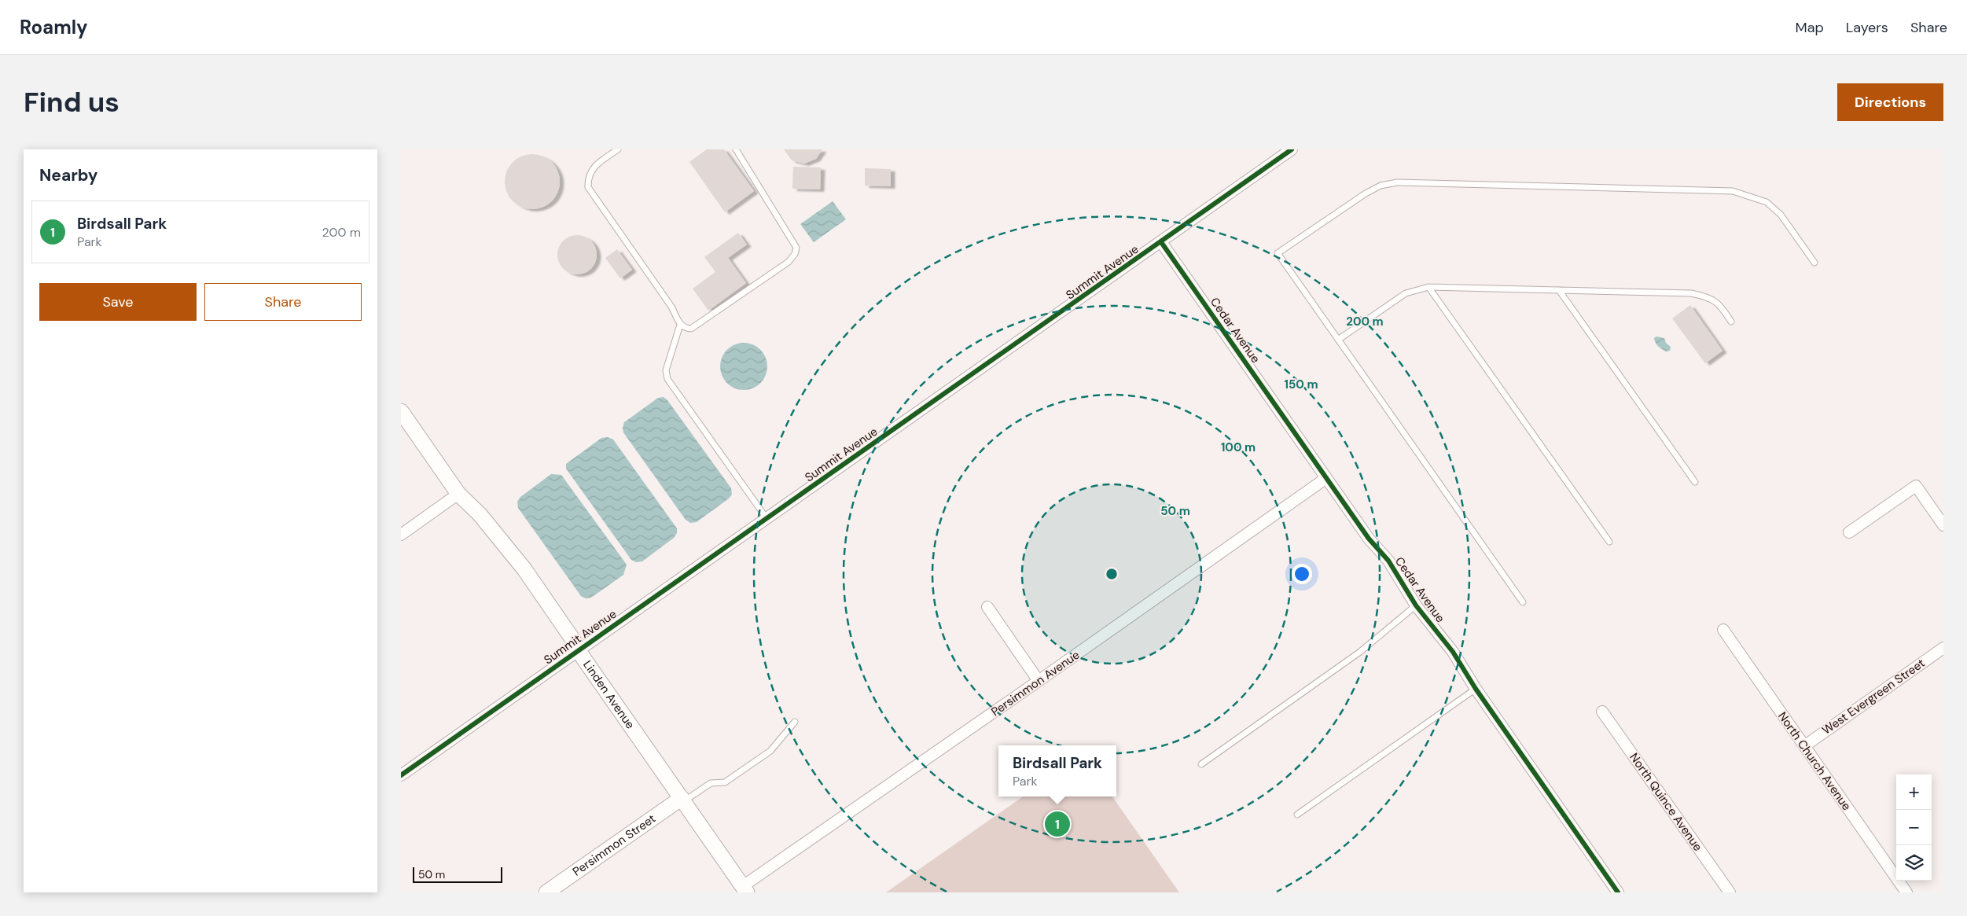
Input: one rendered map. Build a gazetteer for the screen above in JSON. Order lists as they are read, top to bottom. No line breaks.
{"streets":{"street":["Summit Avenue","Cedar Avenue","Persimmon Avenue","Linden Avenue","West Evergreen Street","North Church Avenue","North Quince Avenue","Persimmon Street"]},"crossings":[["Summit Avenue","Cedar Avenue"],["Summit Avenue","Linden Avenue"],["Cedar Avenue","Persimmon Avenue"],["Persimmon Avenue","Linden Avenue"],["Linden Avenue","Persimmon Street"],["West Evergreen Street","North Church Avenue"]],"scale_bar":"50 m","page":{"header":"Roamly","nav":["Map","Layers","Share"],"buttons":["Directions",["Save","Share"]],"title":"Find us","heading":"Nearby","list":[{"mark":"1","name":"Birdsall Park","note":"Park","value":"200 m"}],"popup":["Birdsall Park","Park"],"map_buttons":["+","−"],"pins":"1","scale":"50 m"},"rings":["200 m","150 m","100 m","50 m"]}
